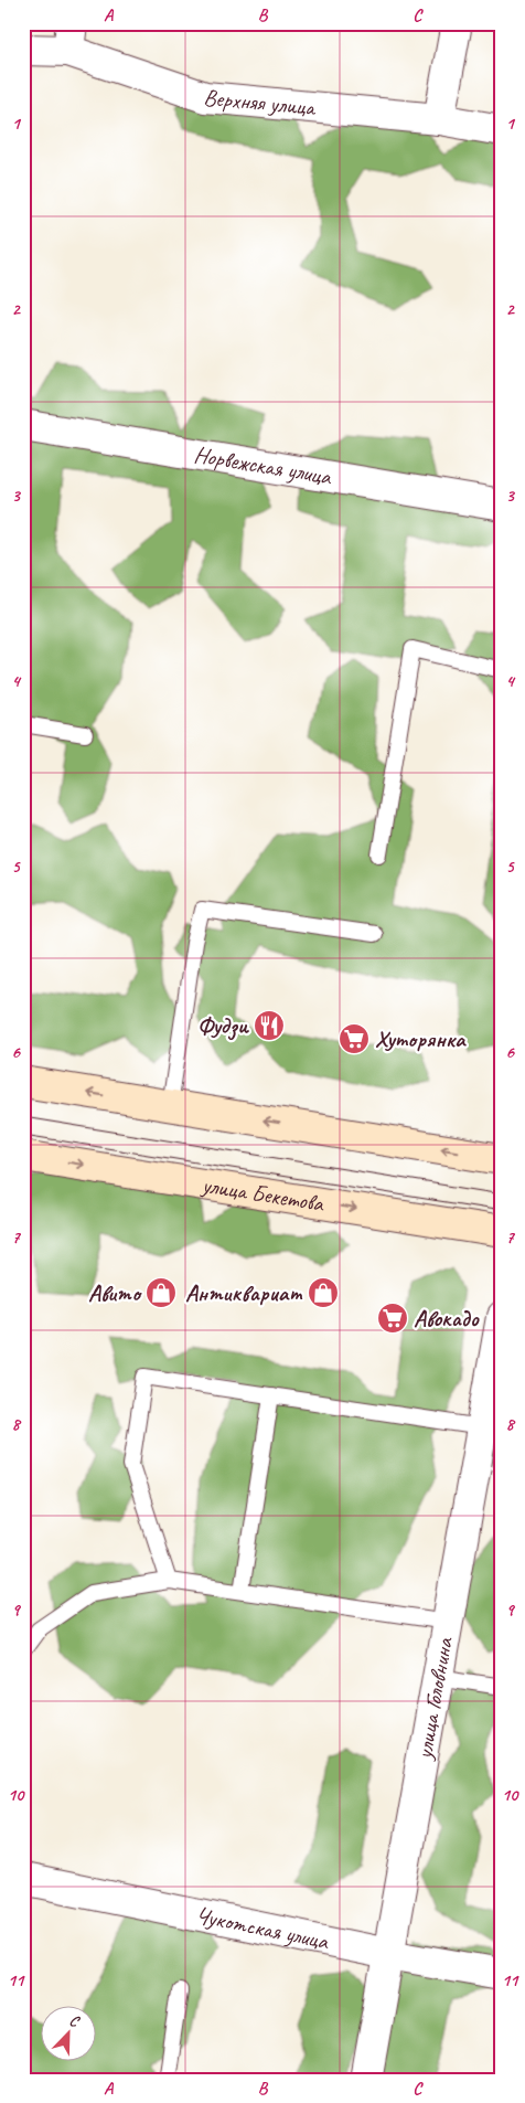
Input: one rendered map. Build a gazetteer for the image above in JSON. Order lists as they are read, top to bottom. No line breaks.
{"streets":{"main road":["улица Бекетова"],"street":["Верхняя улица","Норвежская улица","улица Головнина","Чукотская улица"]},"crossings":[["улица Головнина","Чукотская улица"]],"places":{"restaurant":["Фудзи"],"supermarket":["Хуторянка","Авокадо"],"shop":["Авито","Антиквариат"]},"north":"top right","grid":{"columns":["A","B","C"],"rows":["1","2","3","4","5","6","7","8","9","10","11"]}}
